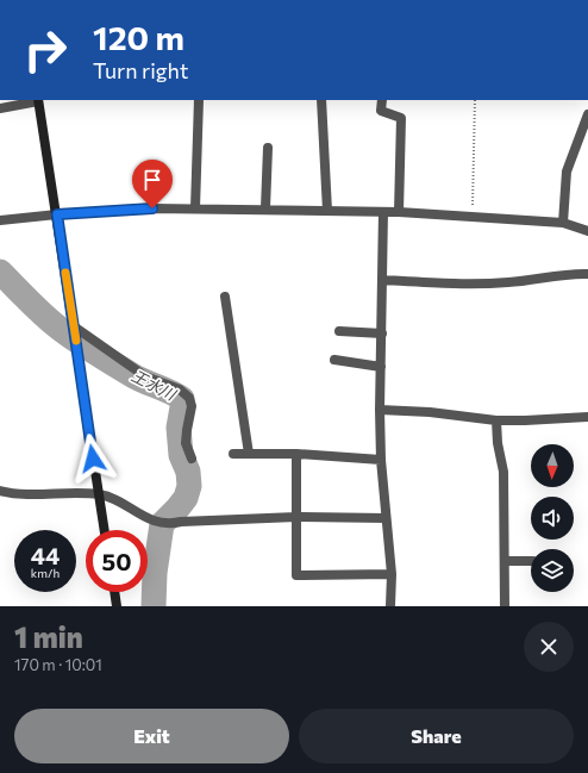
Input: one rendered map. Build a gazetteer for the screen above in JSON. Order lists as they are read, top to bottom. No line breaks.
{"water":["王水川"],"north":"bottom","page":{"turn":["120 m","Turn right"],"speed":"44 km/h","limit":"50","heading":["1 min","170 m · 10:01"],"buttons":["Exit","Share"]}}
